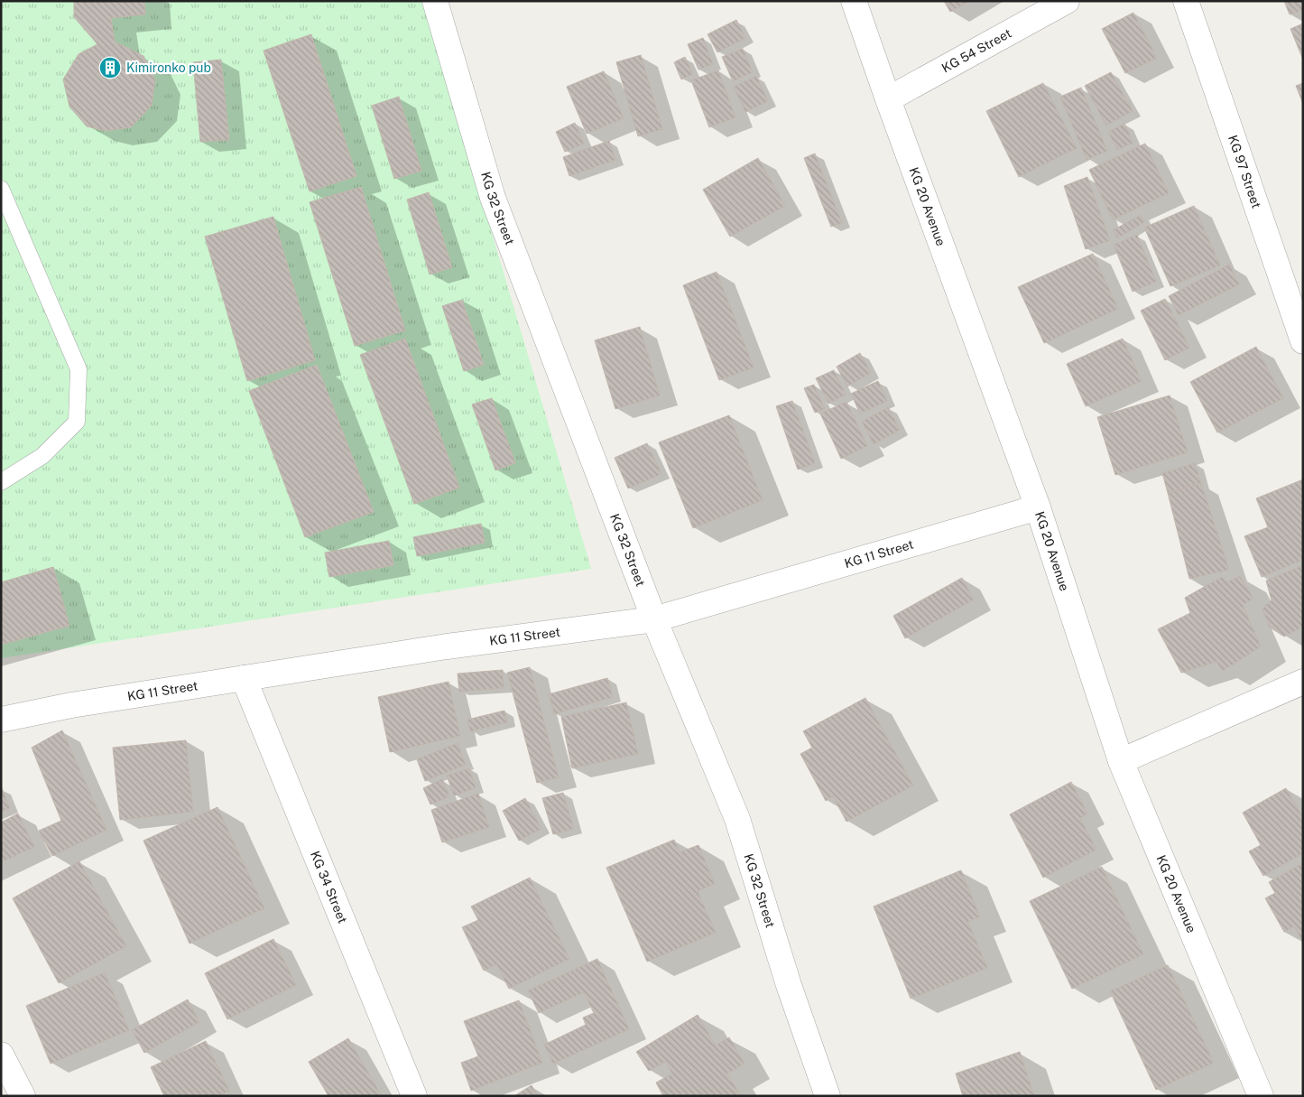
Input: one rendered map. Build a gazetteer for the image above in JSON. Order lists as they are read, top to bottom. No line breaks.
{"streets":{"street":["KG 54 Street","KG 97 Street","KG 20 Avenue","KG 32 Street","KG 11 Street","KG 34 Street"]},"crossings":[["KG 54 Street","KG 20 Avenue"],["KG 20 Avenue","KG 11 Street"],["KG 32 Street","KG 11 Street"],["KG 11 Street","KG 34 Street"]],"places":{"building":["Kimironko pub"]}}
